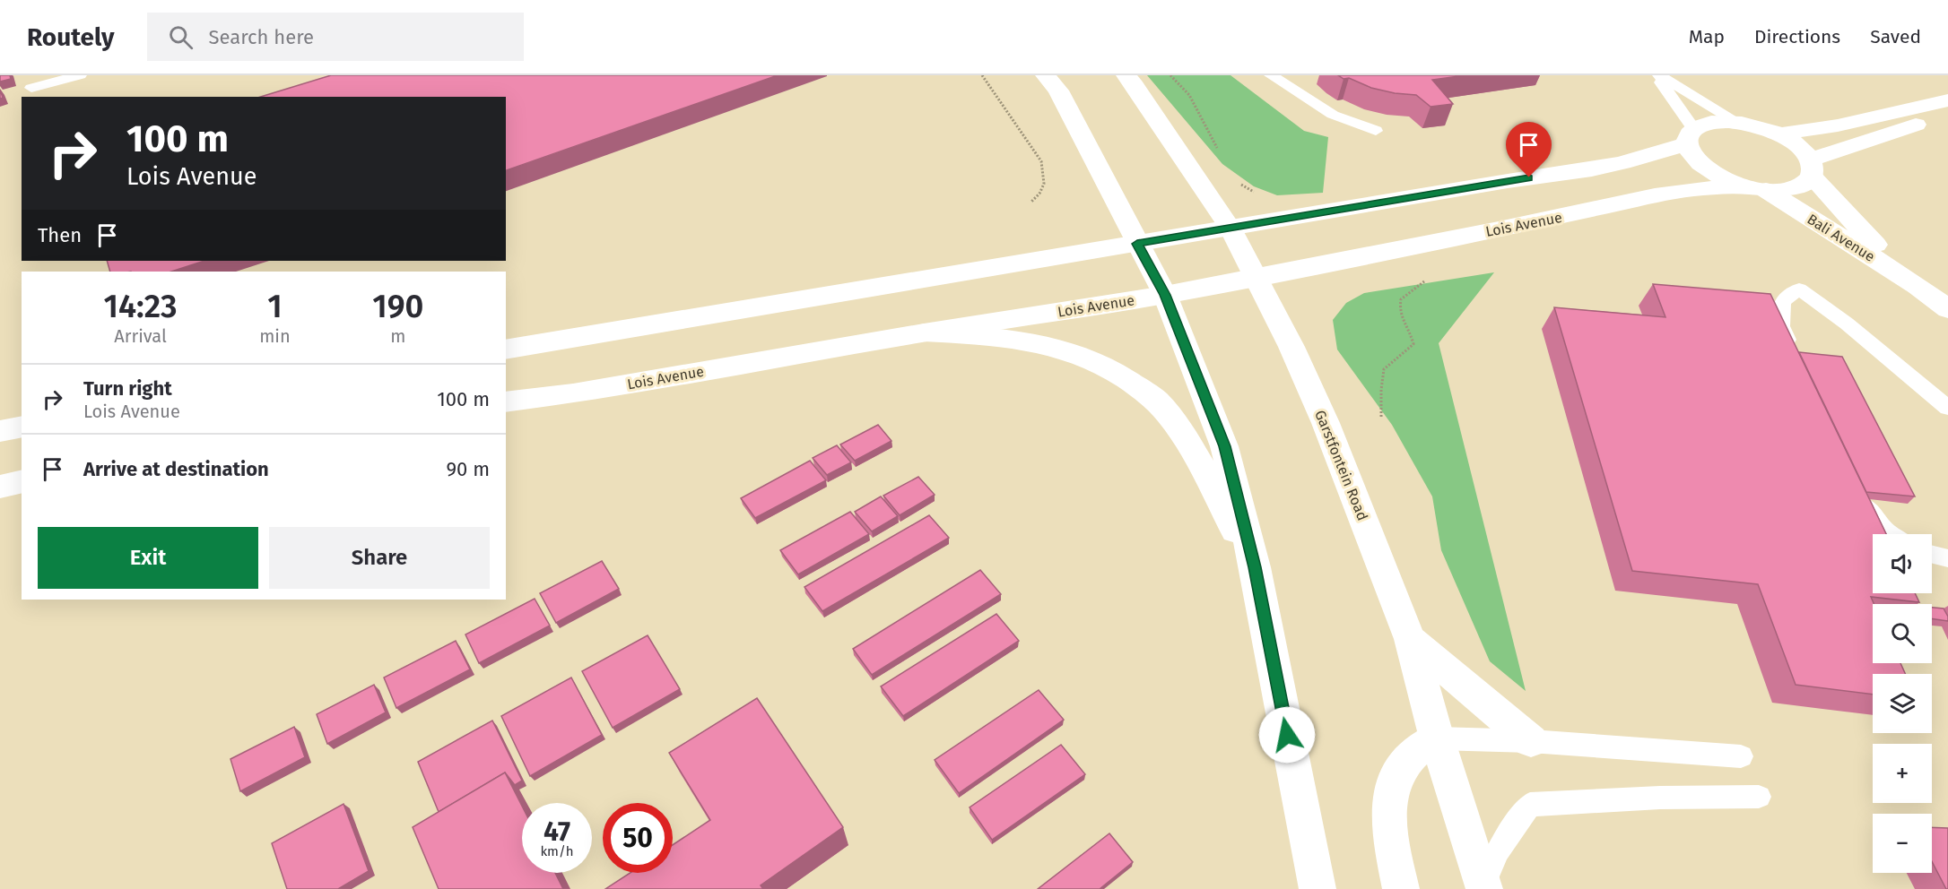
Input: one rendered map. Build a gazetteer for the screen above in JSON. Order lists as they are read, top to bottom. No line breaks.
{"streets":{"street":["Lois Avenue","Bali Avenue","Garstfontein Road"]},"crossings":[["Lois Avenue","Bali Avenue"],["Lois Avenue","Garstfontein Road"]],"page":{"header":"Routely","search":"Search here","nav":["Map","Directions","Saved"],"turn":["100 m","Lois Avenue"],"then":"Then","eta":["14:23","Arrival","1","min","190","m"],"list":[{"name":"Turn right","note":"Lois Avenue","value":"100 m"},{"name":"Arrive at destination","value":"90 m"}],"buttons":["Exit","Share"],"map_buttons":["+","−"],"speed":"47 km/h","limit":"50"}}
